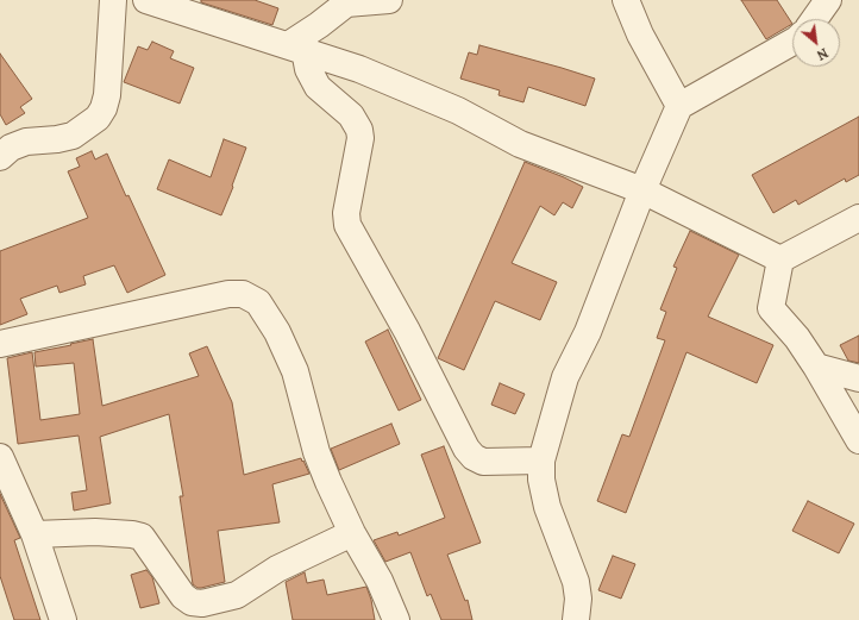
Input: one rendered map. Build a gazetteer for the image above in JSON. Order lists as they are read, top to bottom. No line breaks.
{"north":"bottom right"}
